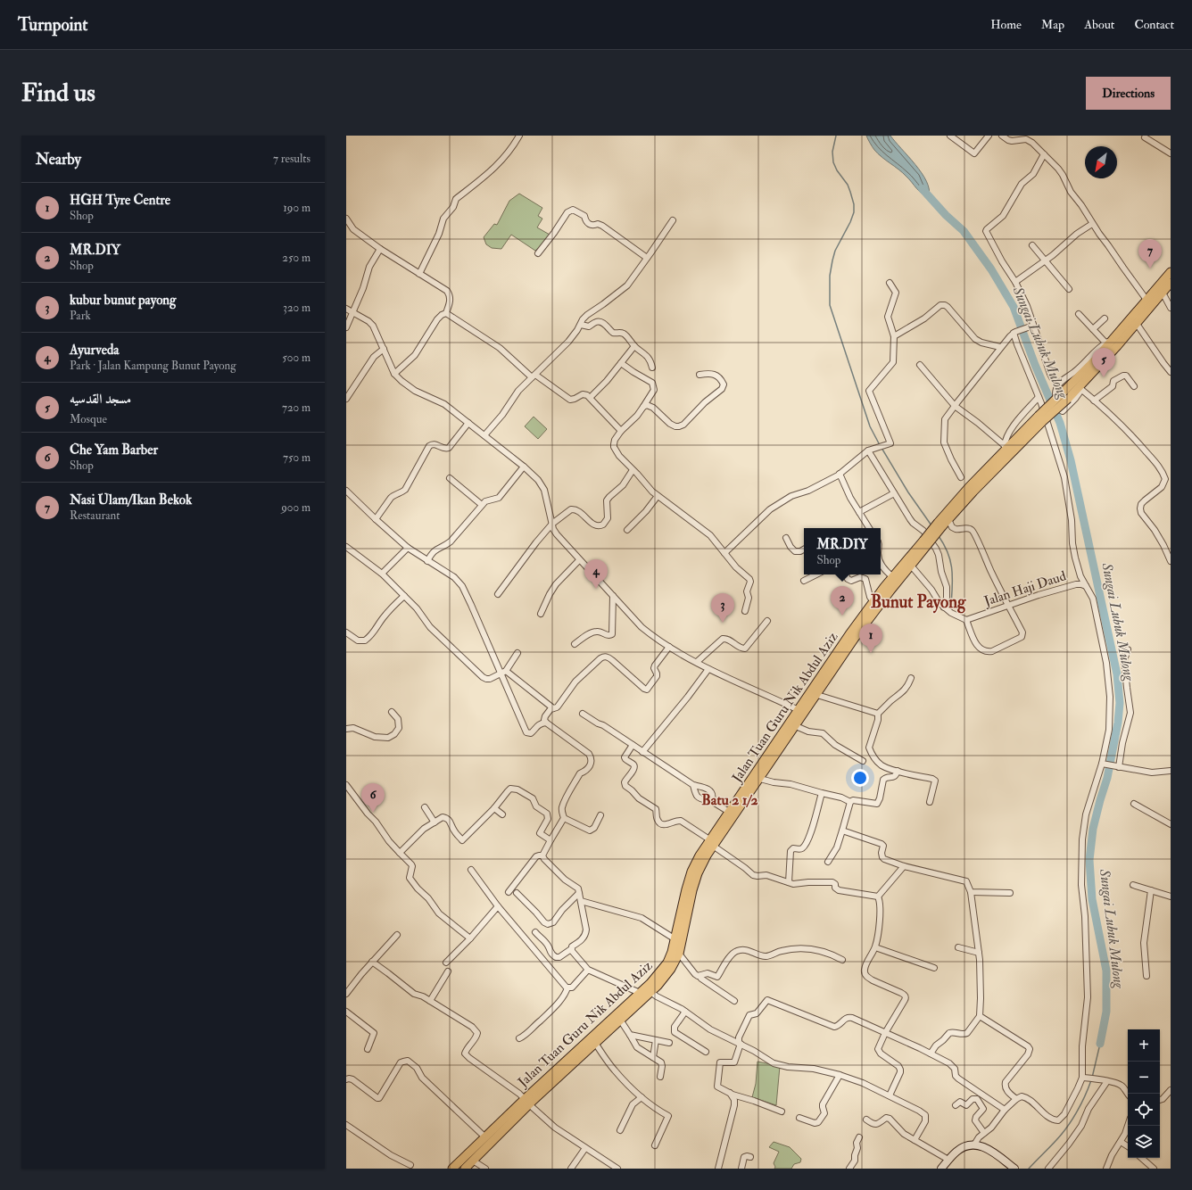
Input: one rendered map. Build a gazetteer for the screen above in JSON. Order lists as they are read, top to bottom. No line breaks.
{"streets":{"main road":["Jalan Tuan Guru Nik Abdul Aziz"],"street":["Jalan Haji Daud"]},"districts":["Bunut Payong","Batu 2 1/2"],"water":["Sungai Lubuk Mulong"],"north":"bottom left","page":{"header":"Turnpoint","nav":["Home","Map","About","Contact"],"buttons":"Directions","title":"Find us","heading":["Nearby","7 results"],"list":[{"mark":"1","name":"HGH Tyre Centre","note":"Shop","value":"190 m"},{"mark":"2","name":"MR.DIY","note":"Shop","value":"250 m"},{"mark":"3","name":"kubur bunut payong","note":"Park","value":"320 m"},{"mark":"4","name":"Ayurveda","note":"Park · Jalan Kampung Bunut Payong","value":"500 m"},{"mark":"5","name":"مسجد القدسيه","note":"Mosque","value":"720 m"},{"mark":"6","name":"Che Yam Barber","note":"Shop","value":"750 m"},{"mark":"7","name":"Nasi Ulam/Ikan Bekok","note":"Restaurant","value":"900 m"}],"pins":["7","5","4","2","3","1","6"],"popup":["MR.DIY","Shop"],"map_buttons":["+","−"]}}
